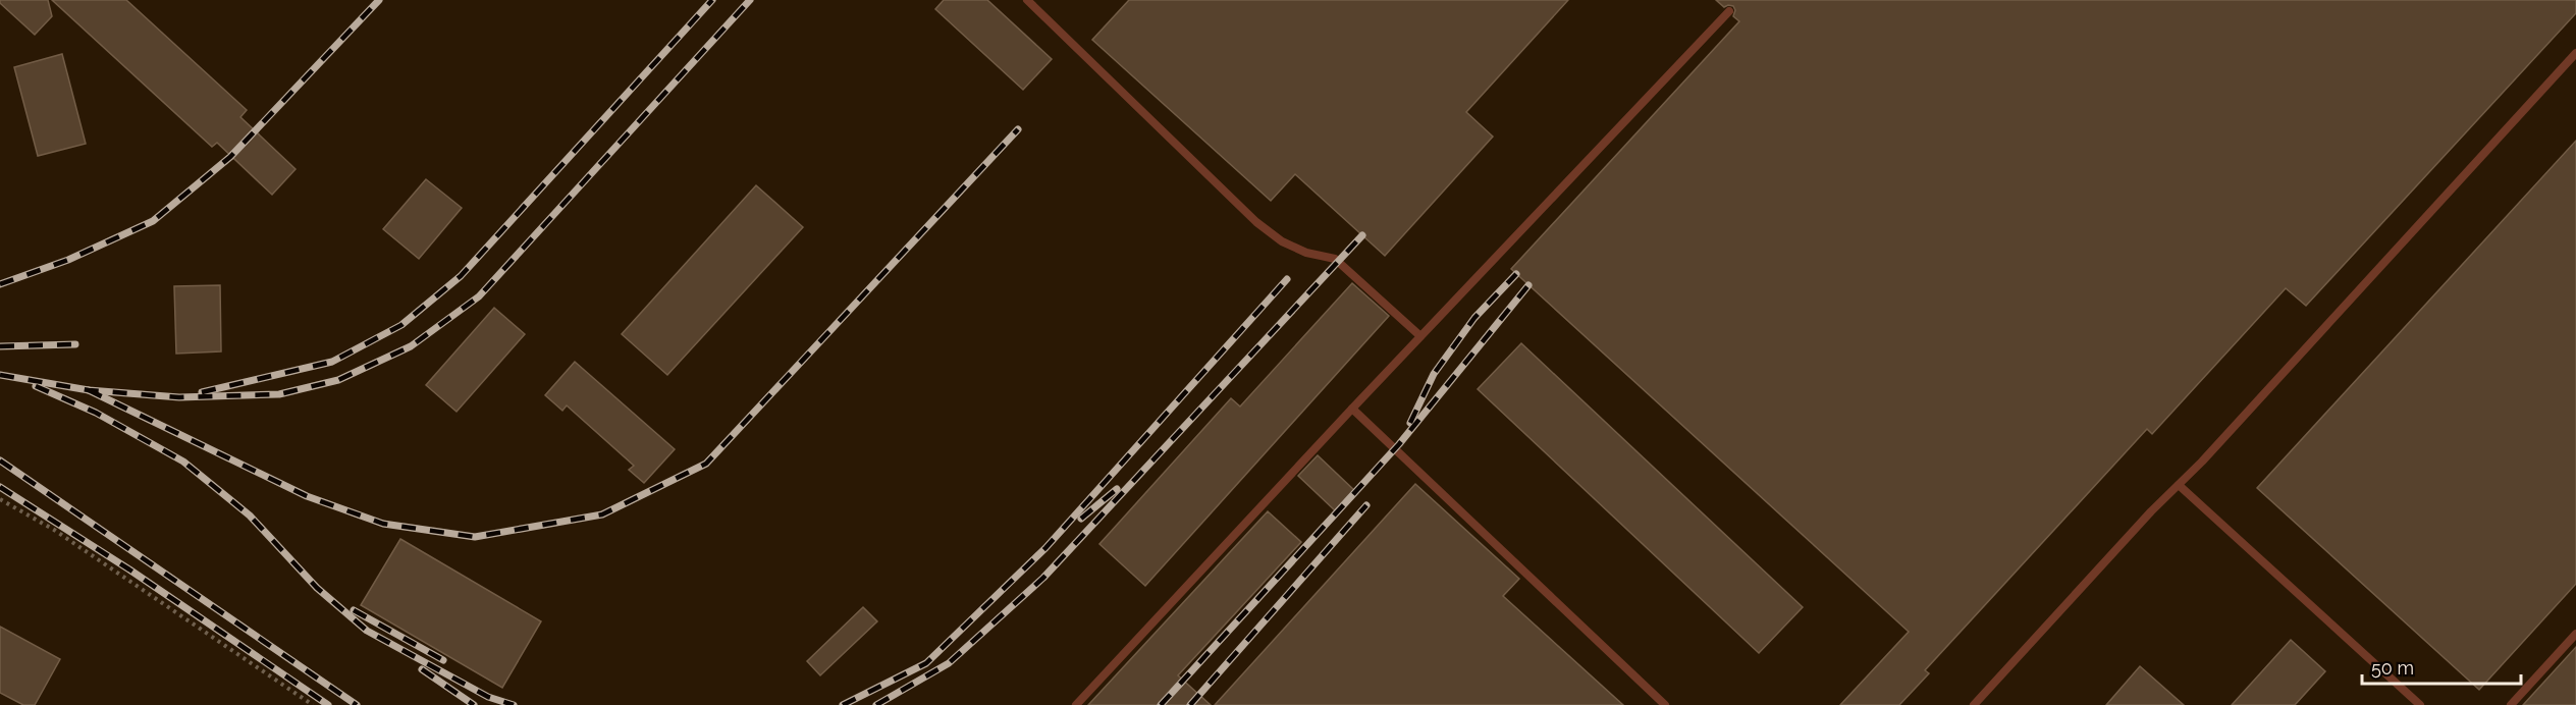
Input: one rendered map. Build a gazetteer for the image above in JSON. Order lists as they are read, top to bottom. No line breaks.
{"scale_bar":"50 m"}
